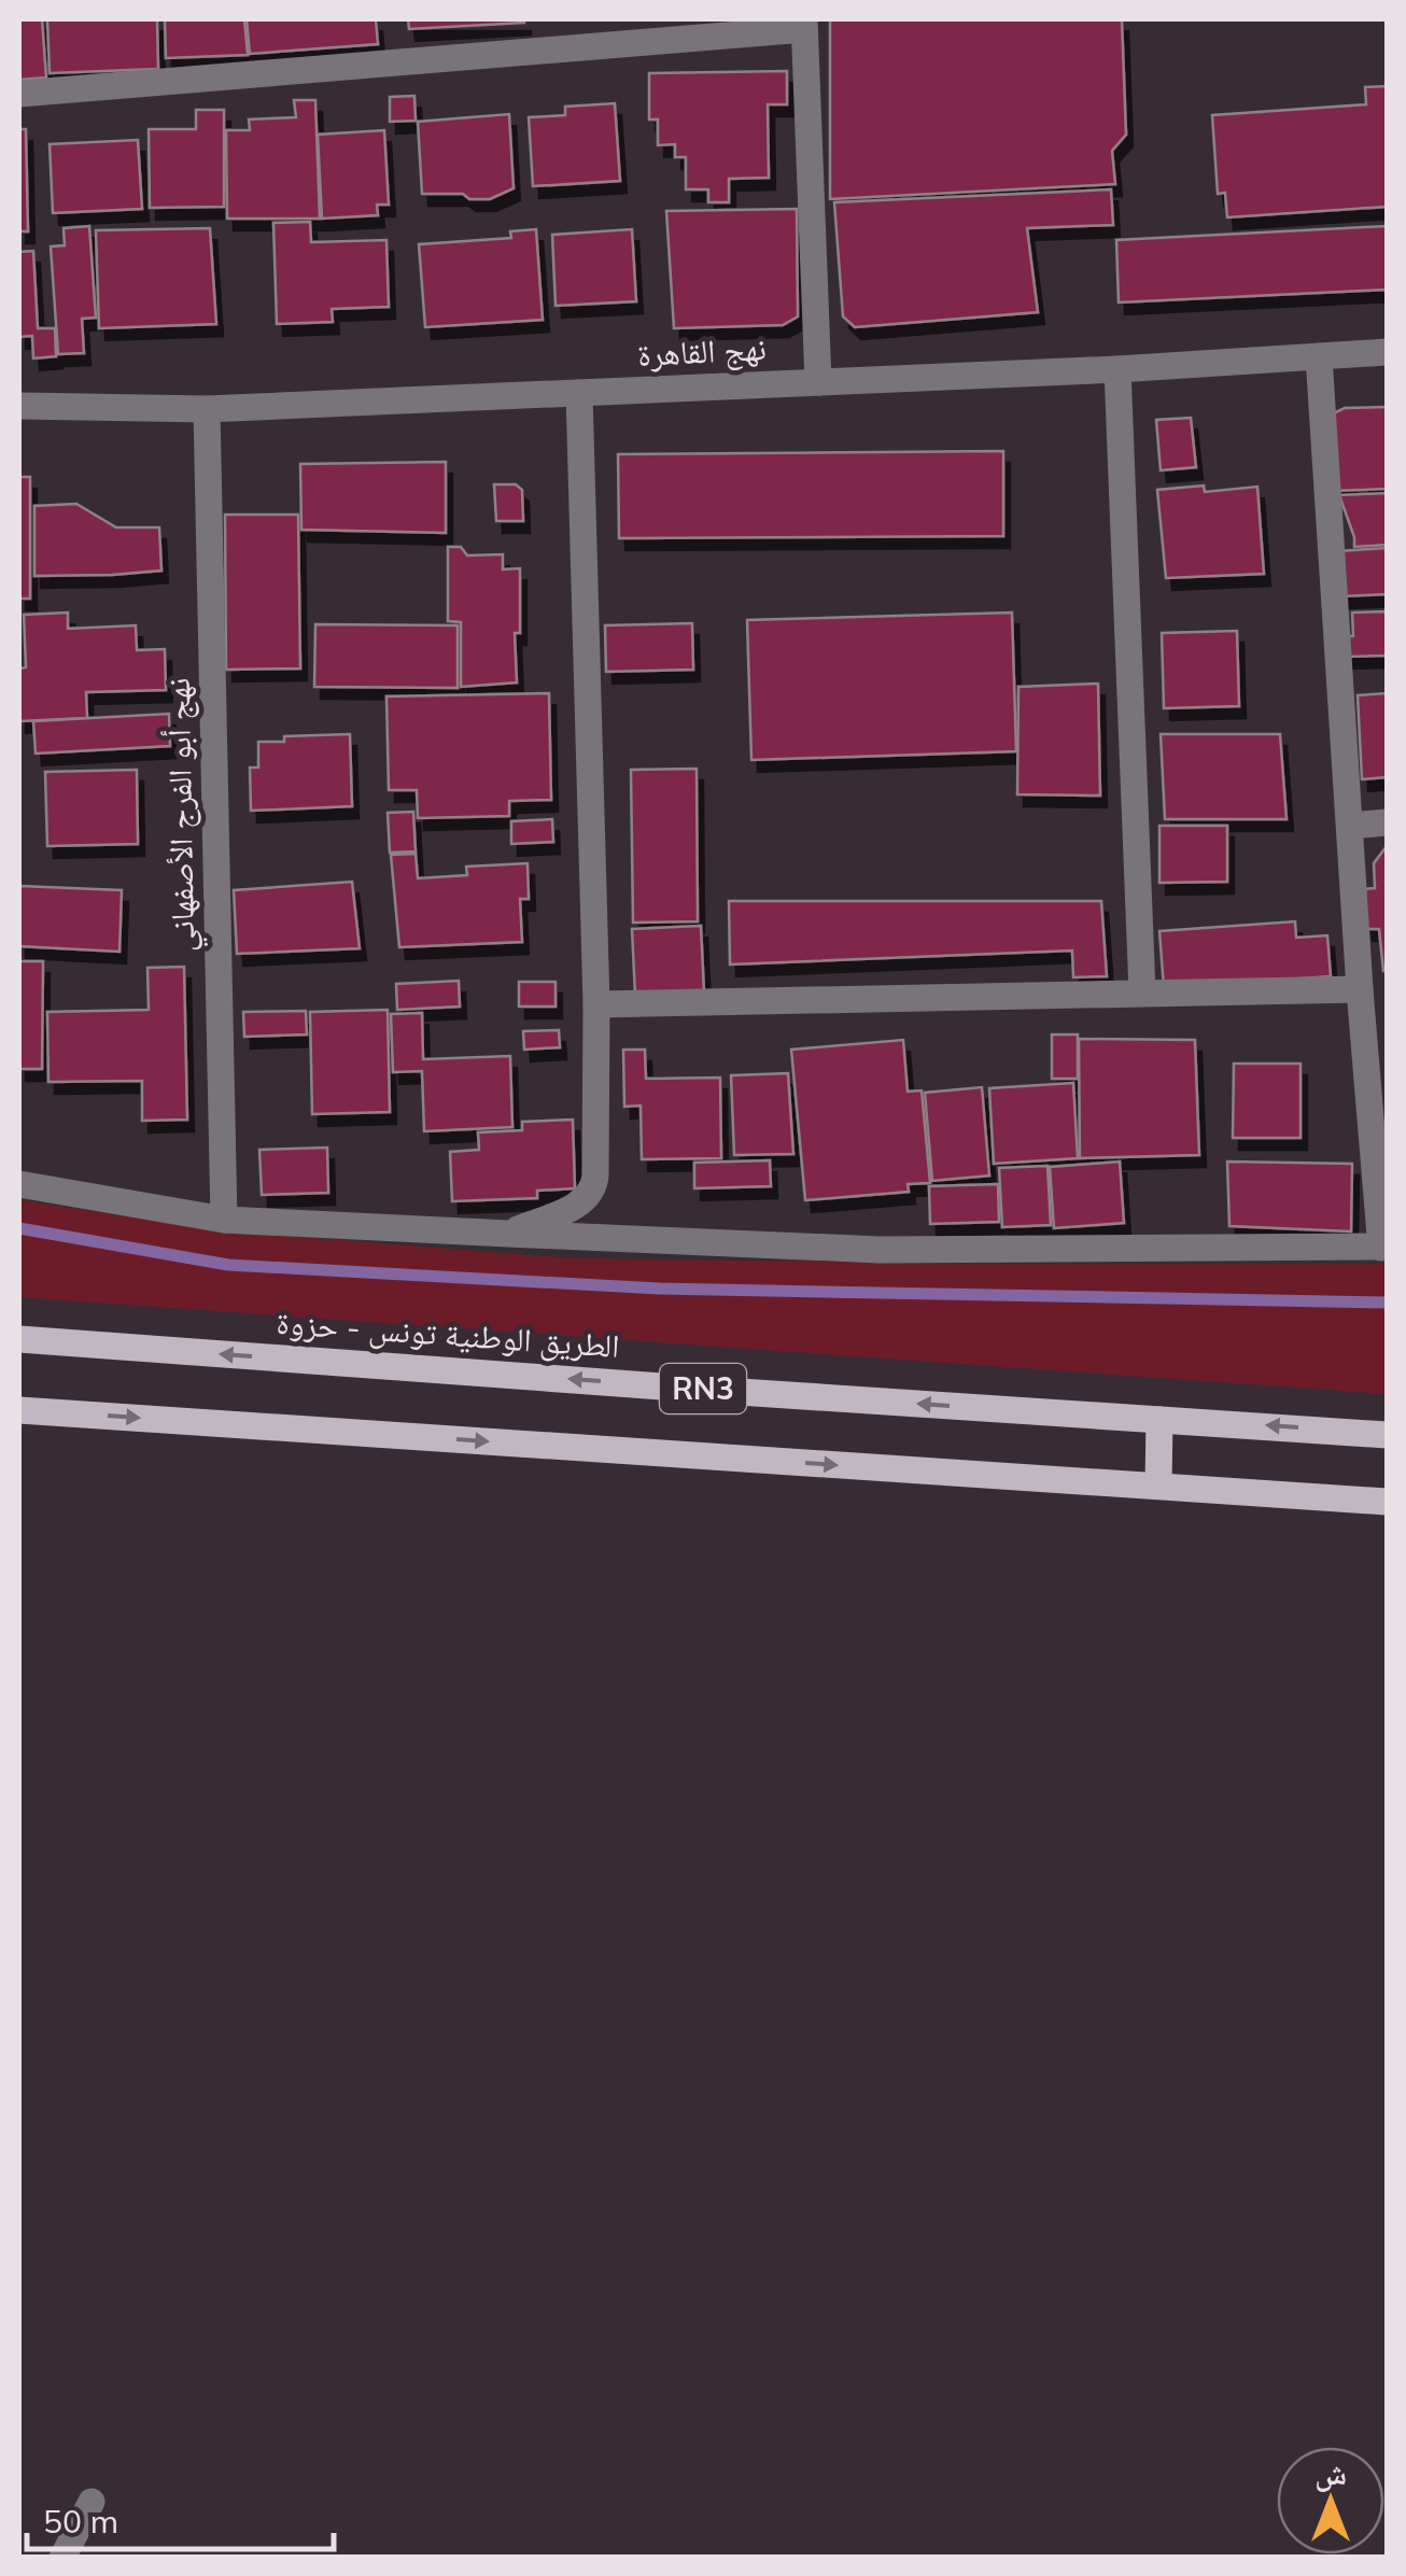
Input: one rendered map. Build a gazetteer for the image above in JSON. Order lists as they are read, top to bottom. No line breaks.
{"streets":{"main road":["الطريق الوطنية تونس - حزوة","RN3"],"street":["نهج القاهرة","نهج أبو الفرج الأصفهاني"]},"crossings":[["نهج القاهرة","نهج أبو الفرج الأصفهاني"]],"scale_bar":"50 m","north":"top"}
